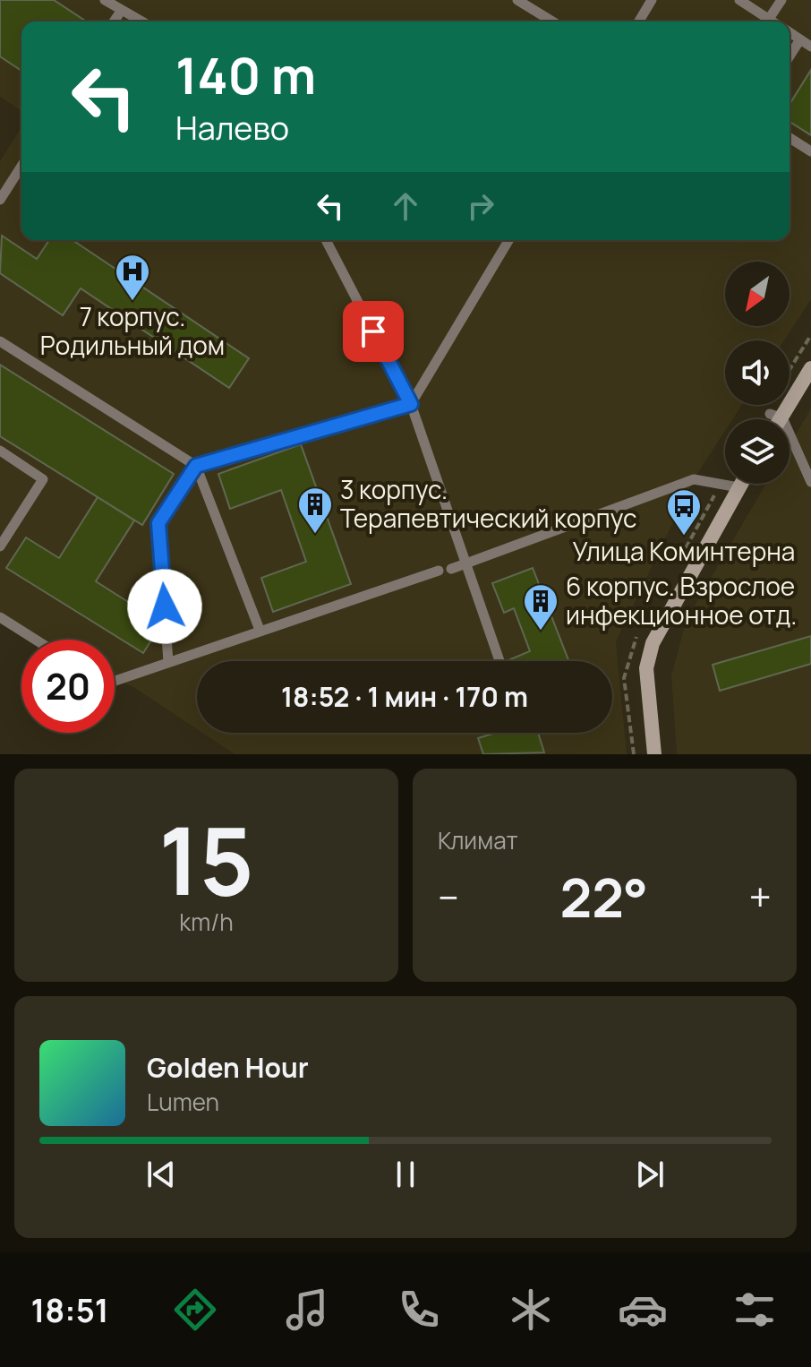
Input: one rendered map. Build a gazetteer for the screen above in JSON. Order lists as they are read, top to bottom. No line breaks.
{"places":{"hospital":["7 корпус. Родильный дом"],"building":["3 корпус. Терапевтический корпус","6 корпус. Взрослое инфекционное отд."],"bus stop":["Улица Коминтерна"]},"north":"bottom left","page":{"turn":["140 m","Налево"],"limit":"20","trip":"18:52 · 1 мин · 170 m","tile":[["15","km/h"],"Климат"],"heat":["−","22°","+"],"song":["Golden Hour","Lumen"],"tabs":"18:51"}}
